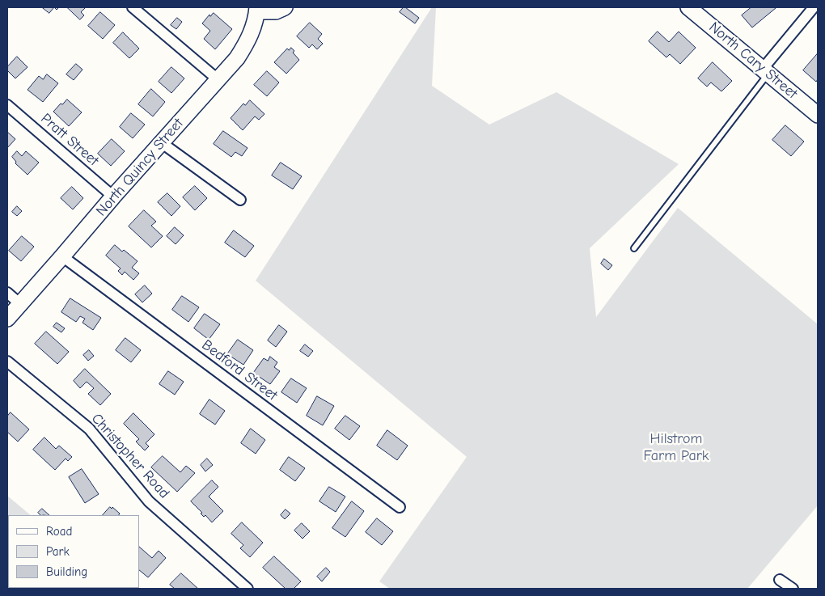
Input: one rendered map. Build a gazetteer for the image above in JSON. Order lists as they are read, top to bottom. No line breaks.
{"streets":{"main road":["North Cary Street","North Quincy Street"],"street":["Pratt Street","Bedford Street","Christopher Road"]},"crossings":[["Pratt Street","North Quincy Street"],["North Quincy Street","Bedford Street"]],"parks":["Hilstrom Farm Park"],"legend":["Road","Park","Building"]}
